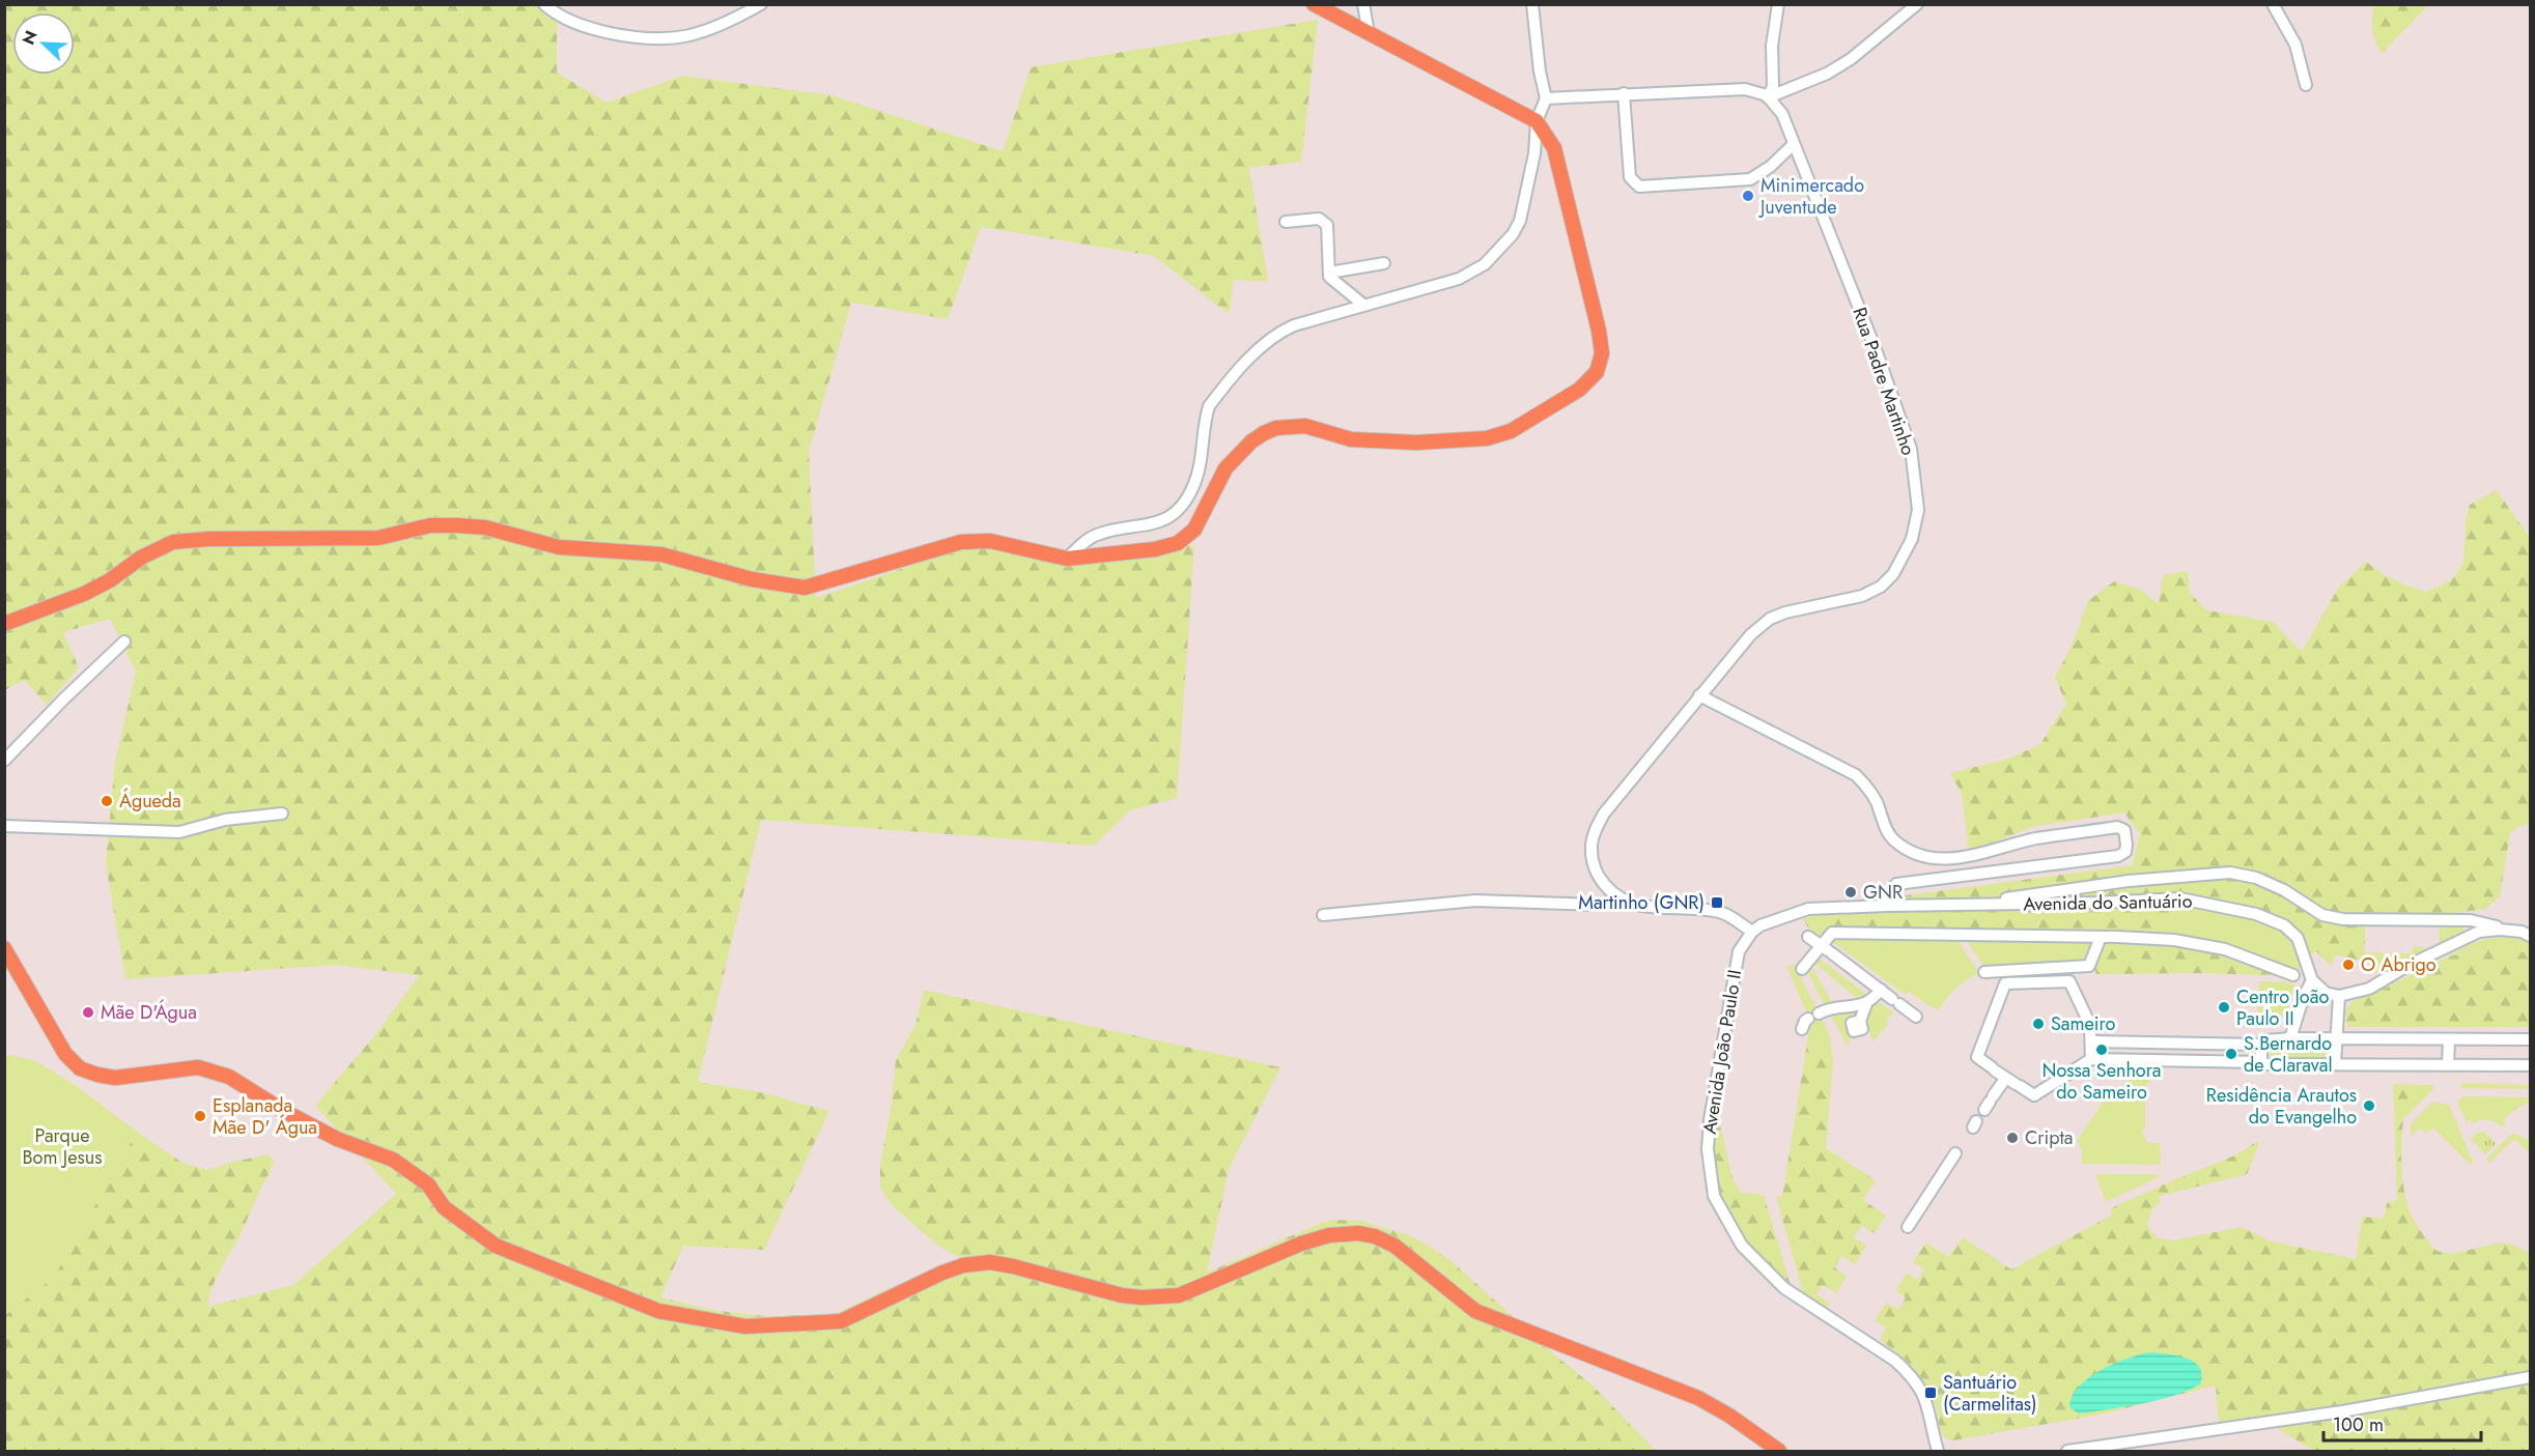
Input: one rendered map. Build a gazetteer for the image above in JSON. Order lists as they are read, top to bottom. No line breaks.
{"streets":{"street":["Rua Padre Martinho","Avenida do Santuário","Avenida João Paulo II"]},"crossings":[["Avenida do Santuário","Avenida João Paulo II"]],"parks":["Parque Bom Jesus"],"places":{"other":["Minimercado Juventude","Águeda","GNR","O Abrigo","Centro João Paulo II","Mãe D'Água","Sameiro","Nossa Senhora do Sameiro","S.Bernardo de Claraval","Residência Arautos do Evangelho","Esplanada Mãe D' Água","Cripta"],"transit":["Martinho (GNR)","Santuário (Carmelitas)"]},"scale_bar":"100 m","north":"top left"}
